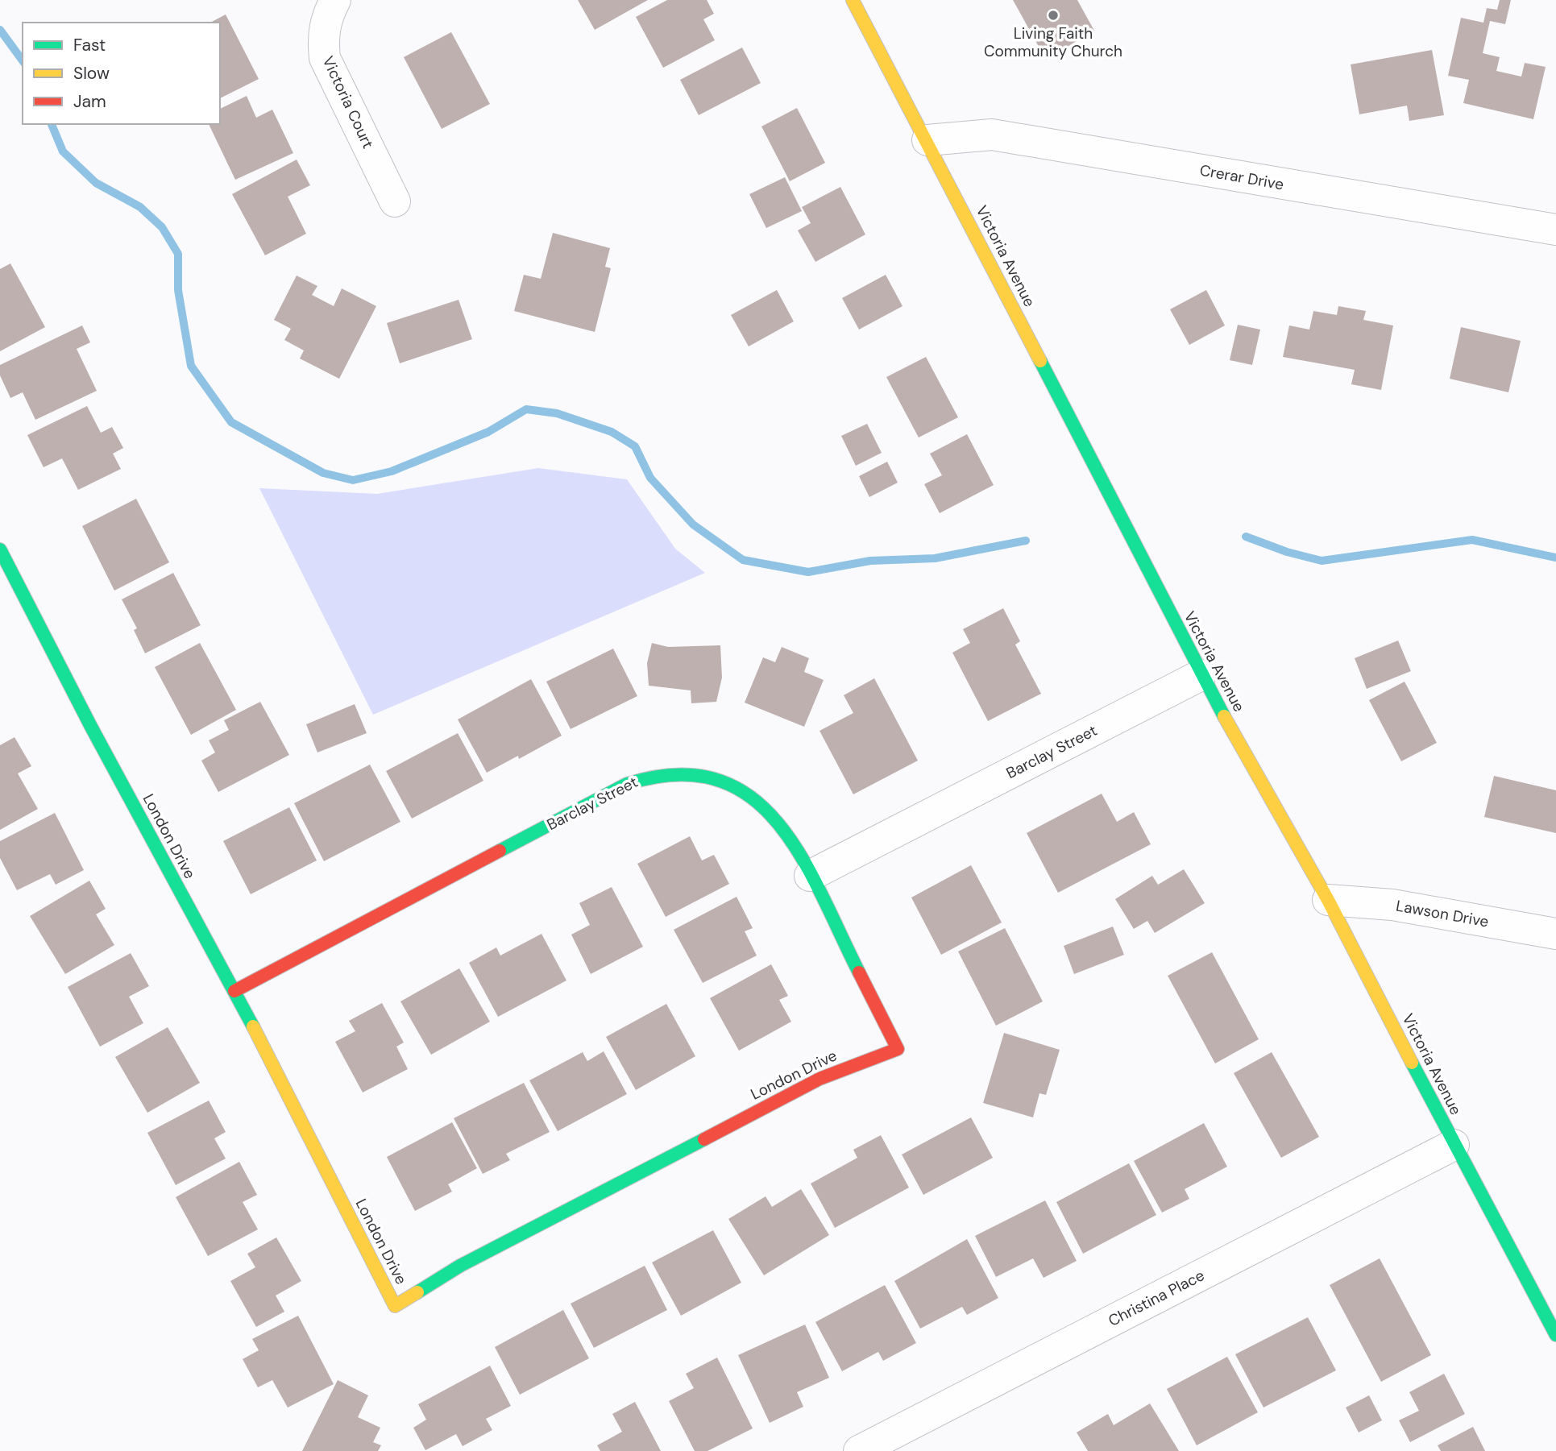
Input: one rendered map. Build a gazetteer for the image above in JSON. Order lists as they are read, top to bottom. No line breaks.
{"streets":{"street":["Victoria Court","Crerar Drive","Victoria Avenue","Barclay Street","London Drive","Lawson Drive","Christina Place"]},"crossings":[["Crerar Drive","Victoria Avenue"],["Victoria Avenue","Barclay Street"],["Victoria Avenue","Lawson Drive"],["Victoria Avenue","Christina Place"],["Barclay Street","London Drive"]],"places":["Living Faith Community Church"],"legend":["Fast","Slow","Jam"]}
